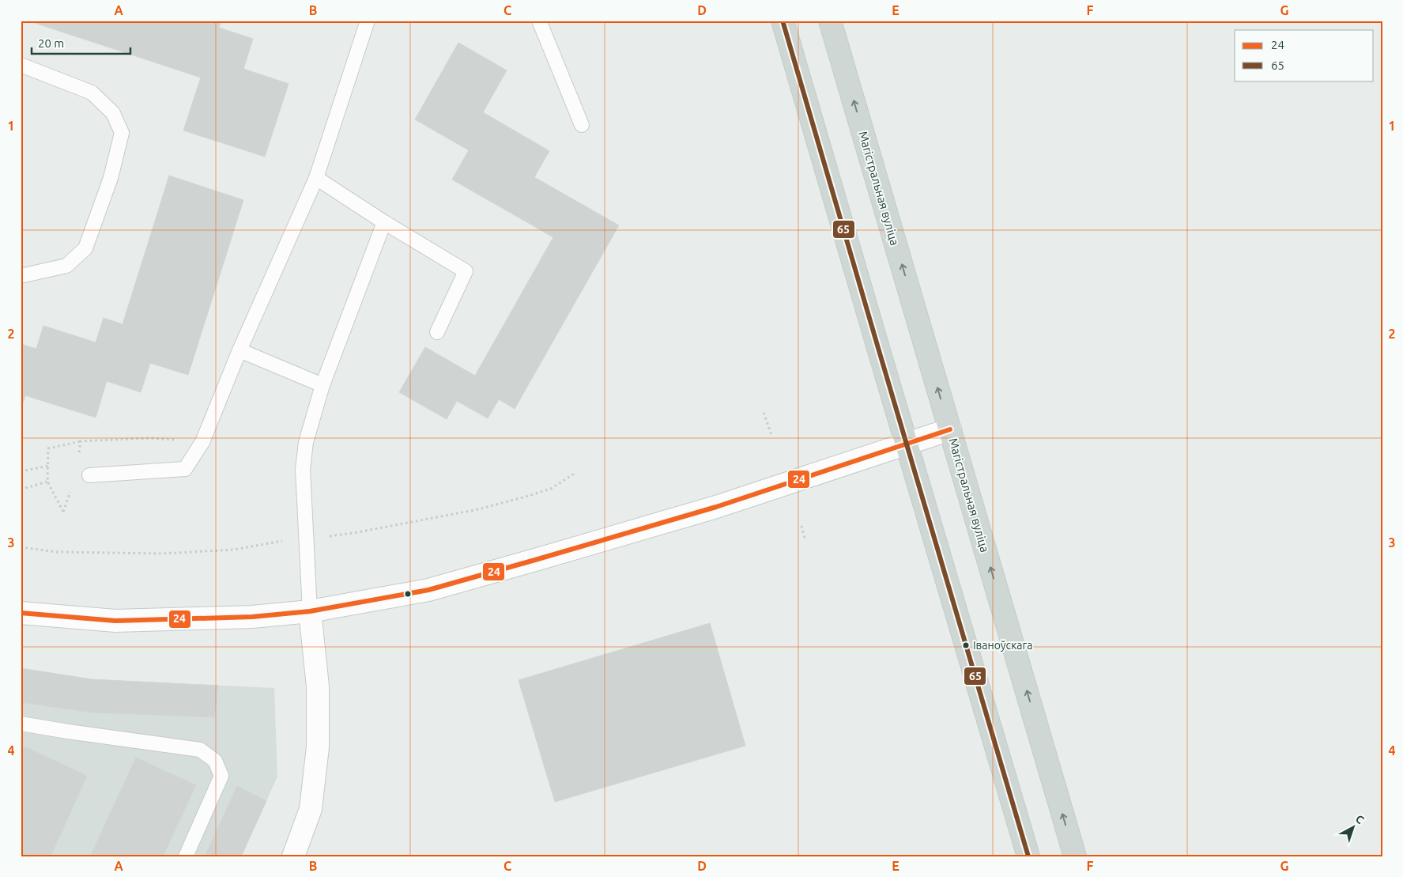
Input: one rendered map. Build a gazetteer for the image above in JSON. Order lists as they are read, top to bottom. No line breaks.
{"streets":{"main road":["Магістральная вуліца"]},"places":["Іваноўскага"],"lines":["transit line 65","transit line 24"],"legend":["24","65"],"scale_bar":"20 m","north":"top right","grid":{"columns":["A","B","C","D","E","F","G"],"rows":["1","2","3","4"]}}
